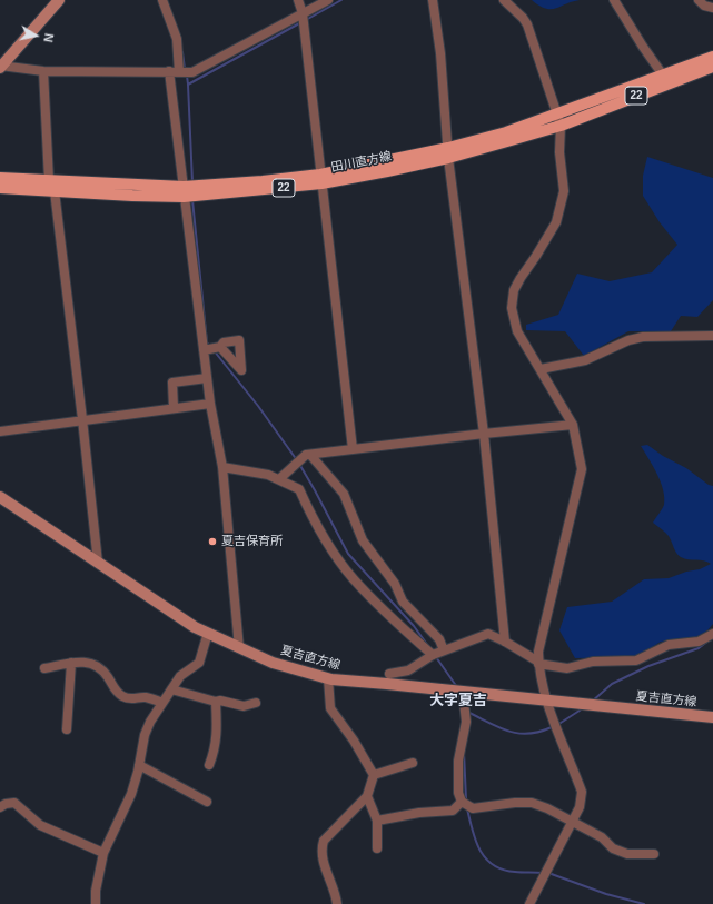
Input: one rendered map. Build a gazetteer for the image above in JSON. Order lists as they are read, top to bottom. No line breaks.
{"streets":{"main road":["22","田川直方線","夏吉直方線"]},"districts":["大字夏吉"],"places":["夏吉保育所"],"north":"right"}
